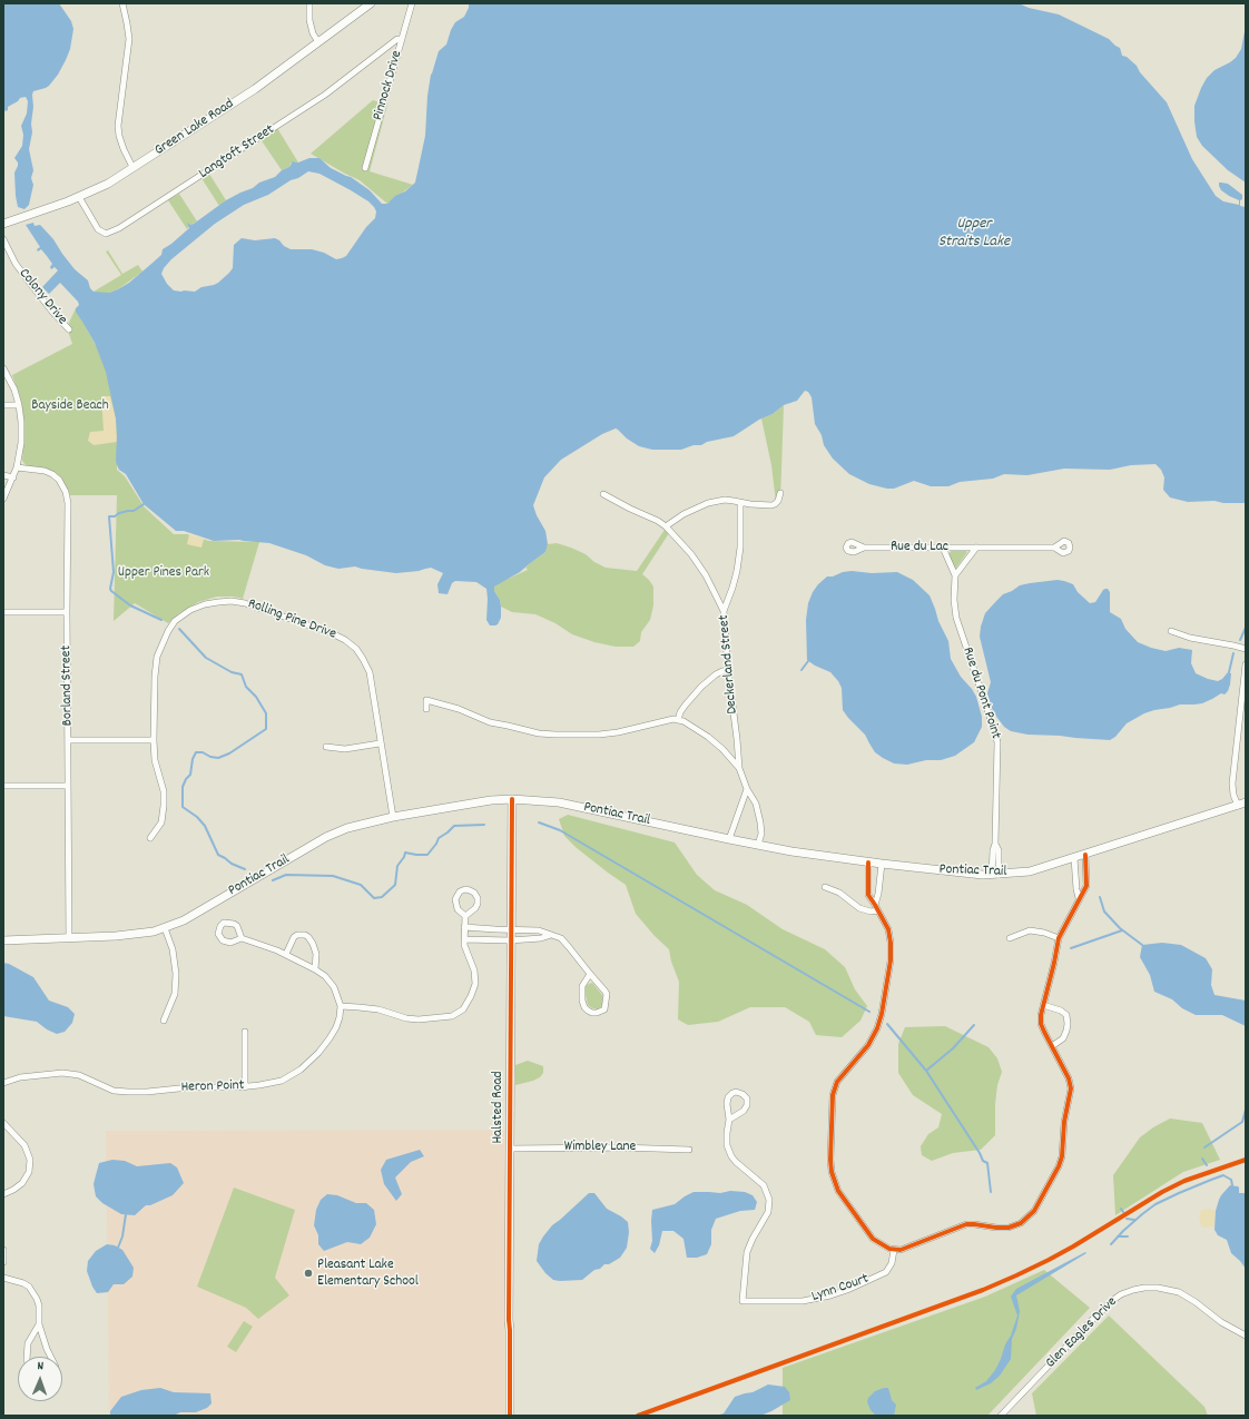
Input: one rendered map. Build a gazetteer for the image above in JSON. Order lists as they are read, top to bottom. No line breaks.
{"streets":{"main road":["Green Lake Road","Pontiac Trail","Halsted Road"],"street":["Pinnock Drive","Langtoft Street","Colony Drive","Rue du Lac","Rolling Pine Drive","Deckerland Street","Borland Street","Rue du Pont Point","Heron Point","Wimbley Lane","Lynn Court","Glen Eagles Drive"]},"crossings":[["Pinnock Drive","Langtoft Street"],["Green Lake Road","Langtoft Street"],["Rue du Lac","Rue du Pont Point"],["Rolling Pine Drive","Pontiac Trail"],["Deckerland Street","Pontiac Trail"],["Borland Street","Pontiac Trail"],["Rue du Pont Point","Pontiac Trail"],["Pontiac Trail","Halsted Road"],["Halsted Road","Wimbley Lane"]],"water":["Upper Straits Lake"],"parks":["Bayside Beach","Upper Pines Park"],"places":["Pleasant Lake Elementary School"],"north":"top"}
